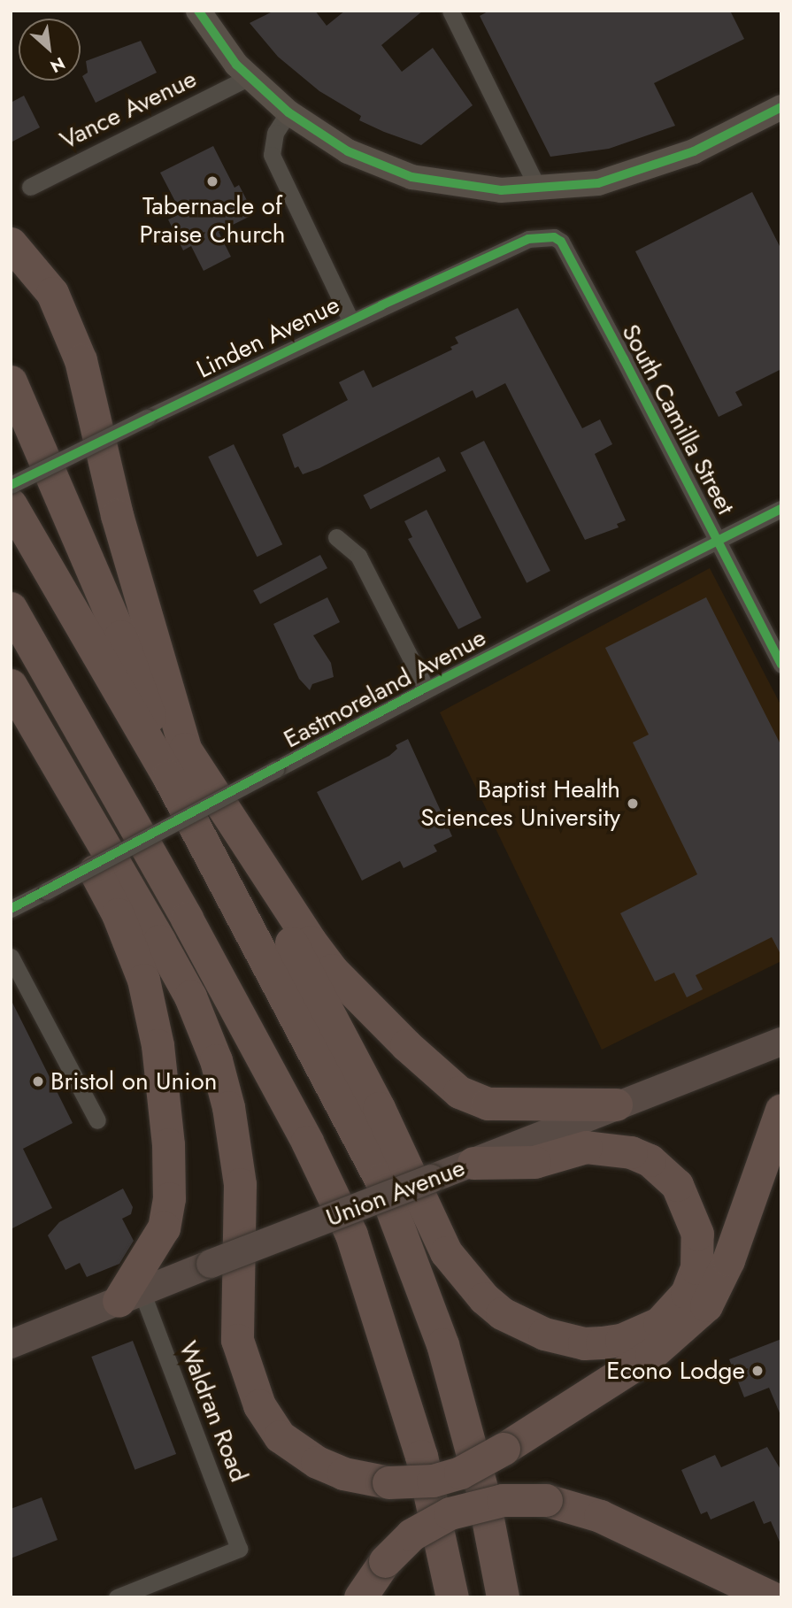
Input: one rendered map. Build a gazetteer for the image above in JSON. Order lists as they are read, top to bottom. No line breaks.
{"streets":{"main road":["Union Avenue"],"street":["Vance Avenue","Linden Avenue","South Camilla Street","Eastmoreland Avenue","Waldran Road"]},"crossings":[["Linden Avenue","South Camilla Street"],["South Camilla Street","Eastmoreland Avenue"],["Union Avenue","Waldran Road"]],"places":["Tabernacle of Praise Church","Baptist Health Sciences University","Bristol on Union","Econo Lodge"],"north":"bottom right"}
